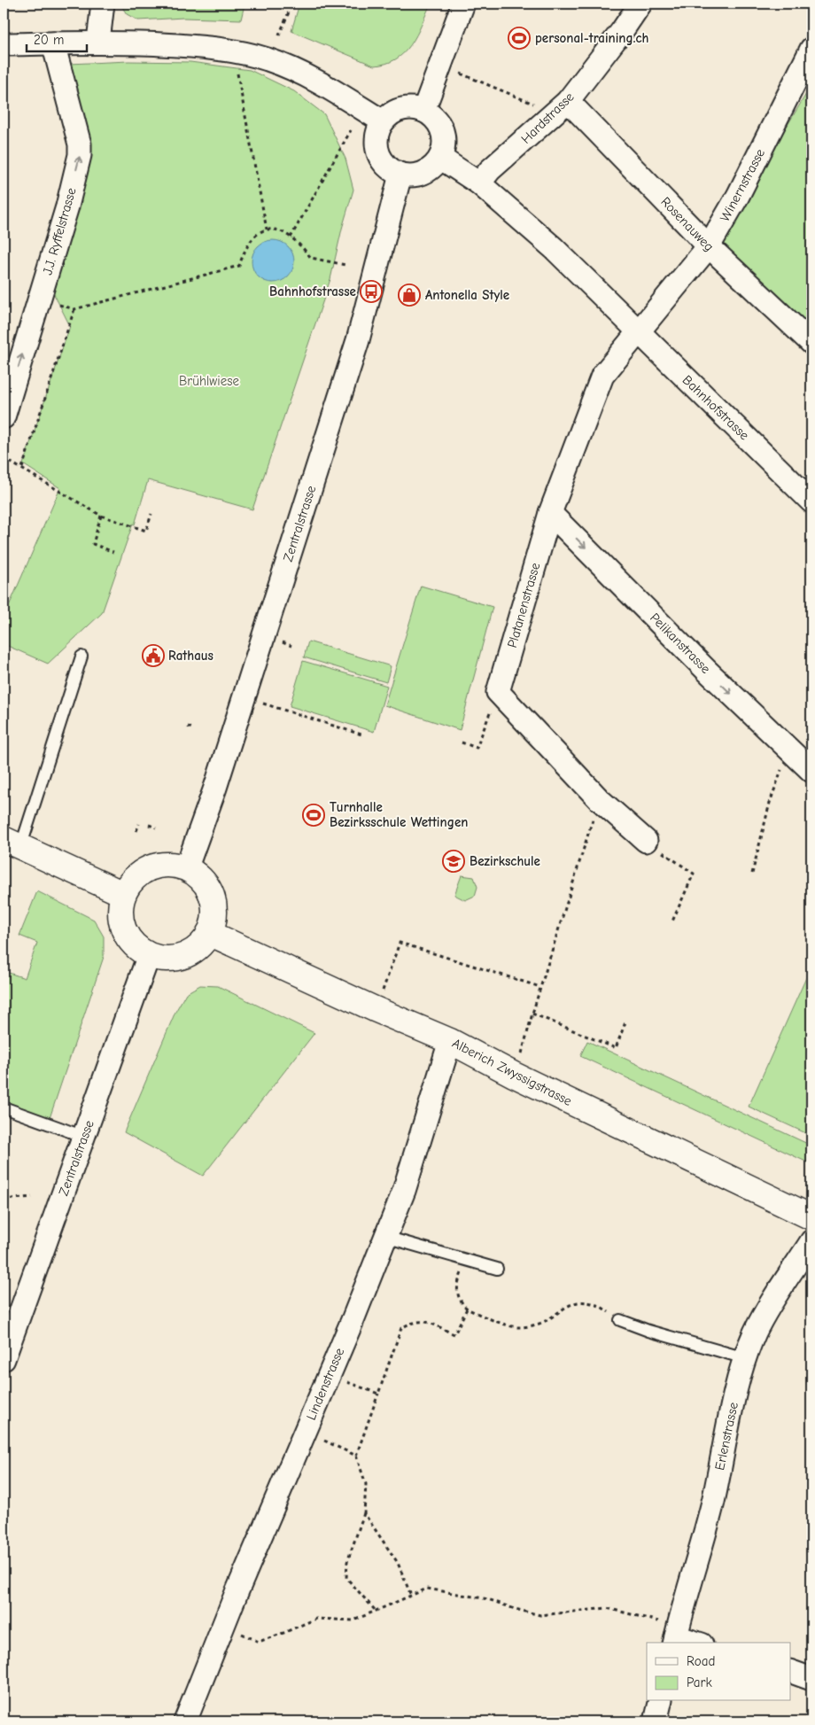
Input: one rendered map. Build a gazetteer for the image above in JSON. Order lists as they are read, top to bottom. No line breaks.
{"streets":{"street":["Hardstrasse","Winernstrasse","Rosenauweg","J.J. Ryffelstrasse","Bahnhofstrasse","Zentralstrasse","Platanenstrasse","Pelikanstrasse","Alberich Zwyssigstrasse","Lindenstrasse","Erlenstrasse"]},"crossings":[["Hardstrasse","Rosenauweg"],["Hardstrasse","Bahnhofstrasse"],["Winernstrasse","Rosenauweg"],["Winernstrasse","Bahnhofstrasse"],["Winernstrasse","Platanenstrasse"],["Bahnhofstrasse","Zentralstrasse"],["Bahnhofstrasse","Platanenstrasse"],["Zentralstrasse","Alberich Zwyssigstrasse"],["Platanenstrasse","Pelikanstrasse"],["Alberich Zwyssigstrasse","Lindenstrasse"]],"one_way":["J.J. Ryffelstrasse"],"parks":["Brühlwiese"],"places":{"sports":["personal-training.ch","Turnhalle Bezirksschule Wettingen"],"bus stop":["Bahnhofstrasse"],"shop":["Antonella Style"],"public building":["Rathaus"],"school or university":["Bezirkschule"]},"legend":["Road","Park"],"scale_bar":"20 m"}
